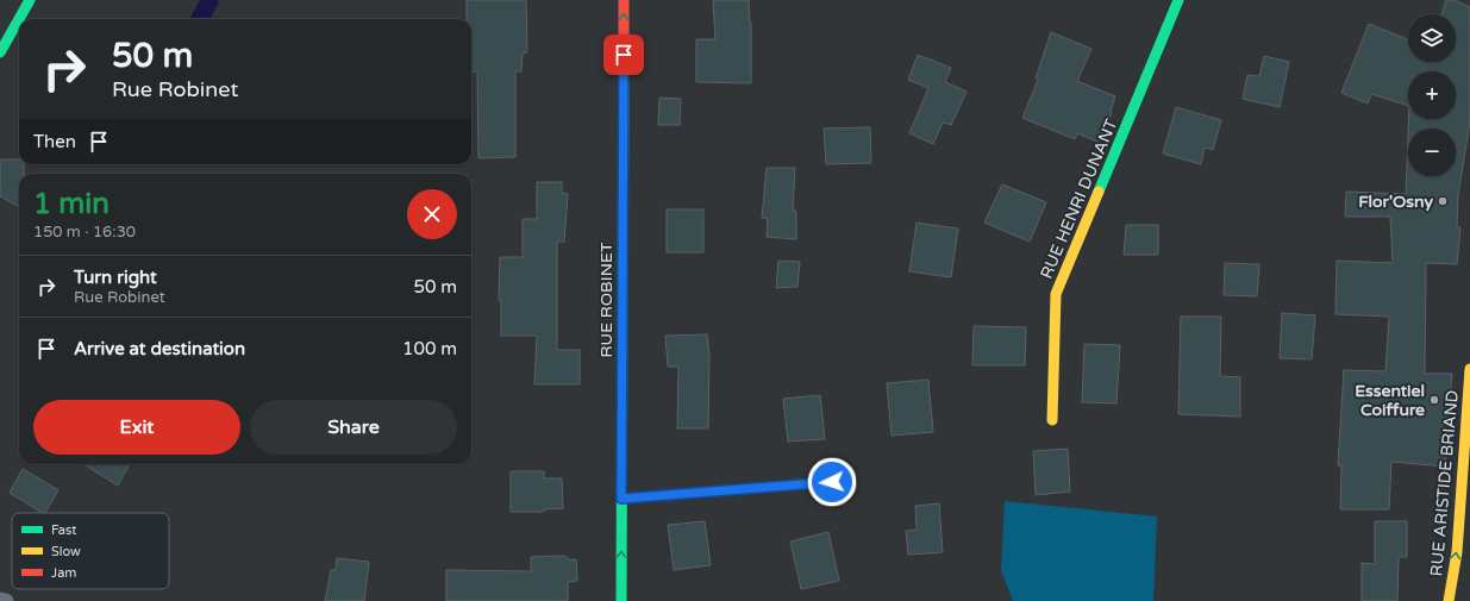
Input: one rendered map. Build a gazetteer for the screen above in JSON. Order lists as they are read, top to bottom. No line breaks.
{"streets":{"street":["RUE HENRI DUNANT","RUE ROBINET","RUE ARISTIDE BRIAND"]},"one_way":["RUE ROBINET","RUE ARISTIDE BRIAND"],"places":["Flor'Osny","Essentiel Coiffure"],"legend":["Fast","Slow","Jam"],"page":{"map_buttons":["+","−"],"turn":["50 m","Rue Robinet"],"then":"Then","heading":["1 min","150 m · 16:30"],"list":[{"name":"Turn right","note":"Rue Robinet","value":"50 m"},{"name":"Arrive at destination","value":"100 m"}],"buttons":["Exit","Share"]}}
